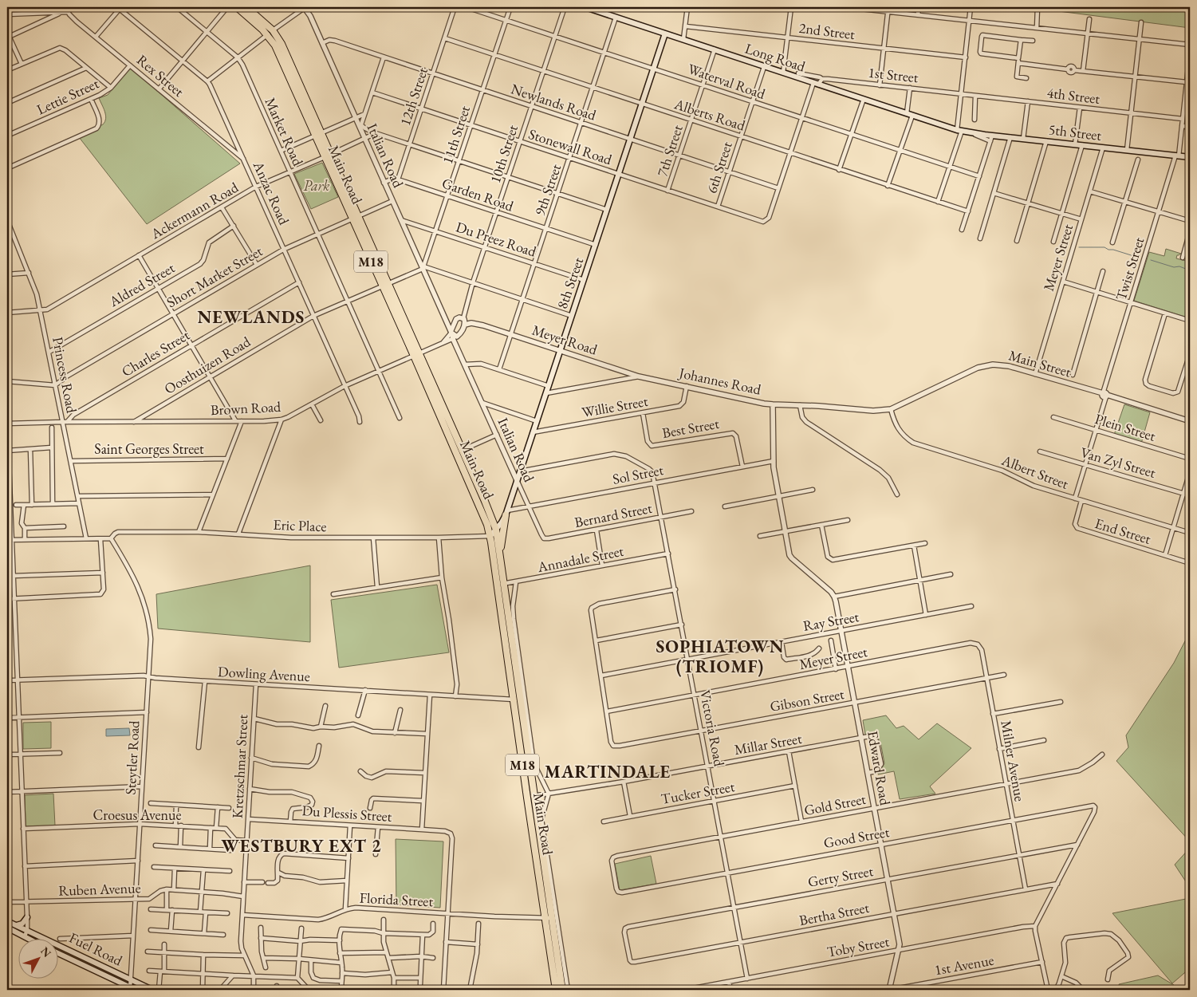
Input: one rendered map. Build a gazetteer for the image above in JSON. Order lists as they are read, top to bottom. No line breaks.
{"streets":{"main road":["Long Road","5th Street","Main Road","M18","8th Street","Fuel Road"],"street":["2nd Street","1st Street","Rex Street","Waterval Road","4th Street","Lettie Street","12th Street","Newlands Road","Alberts Road","Market Road","11th Street","Stonewall Road","7th Street","10th Street","Italian Road","6th Street","9th Street","Anzac Road","Garden Road","Ackermann Road","Du Preez Road","Meyer Street","Twist Street","Short Market Street","Aldred Street","Meyer Road","Charles Street","Main Street","Oosthuizen Road","Princess Road","Johannes Road","Willie Street","Brown Road","Plein Street","Best Street","Saint Georges Street","Van Zyl Street","Albert Street","Sol Street","Bernard Street","Eric Place","End Street","Annadale Street","Ray Street","Dowling Avenue","Gibson Street","Victoria Road","Millar Street","Steytler Road","Milner Avenue","Kretzschmar Street","Edward Road","Tucker Street","Gold Street","Du Plessis Street","Croesus Avenue","Good Street","Gerty Street","Ruben Avenue","Florida Street","Bertha Street","Toby Street","1st Avenue"]},"crossings":[["Long Road","5th Street"],["Long Road","7th Street"],["Long Road","6th Street"],["Long Road","9th Street"],["Long Road","8th Street"],["1st Street","4th Street"],["Rex Street","Lettie Street"],["Rex Street","Anzac Road"],["Waterval Road","11th Street"],["Waterval Road","7th Street"],["Waterval Road","10th Street"],["Waterval Road","6th Street"],["Waterval Road","9th Street"],["Waterval Road","8th Street"],["12th Street","Newlands Road"],["12th Street","Alberts Road"],["12th Street","Stonewall Road"],["12th Street","Garden Road"],["Newlands Road","11th Street"],["Newlands Road","Stonewall Road"],["Newlands Road","7th Street"],["Newlands Road","10th Street"],["Newlands Road","Italian Road"],["Newlands Road","6th Street"],["Newlands Road","9th Street"],["Newlands Road","8th Street"],["Alberts Road","11th Street"],["Alberts Road","7th Street"],["Alberts Road","10th Street"],["Alberts Road","6th Street"],["Alberts Road","9th Street"],["Alberts Road","8th Street"],["Market Road","Ackermann Road"],["Market Road","Short Market Street"],["Market Road","Oosthuizen Road"],["Market Road","Brown Road"],["5th Street","Meyer Street"],["5th Street","Twist Street"],["11th Street","Stonewall Road"],["11th Street","Italian Road"],["11th Street","Garden Road"],["11th Street","Du Preez Road"],["11th Street","Oosthuizen Road"],["Stonewall Road","7th Street"],["Stonewall Road","10th Street"],["Stonewall Road","6th Street"],["Stonewall Road","9th Street"],["Stonewall Road","8th Street"],["10th Street","Garden Road"],["10th Street","Du Preez Road"],["10th Street","Meyer Road"],["Italian Road","Ackermann Road"],["Italian Road","Du Preez Road"],["Italian Road","Short Market Street"],["Italian Road","8th Street"],["Italian Road","Oosthuizen Road"],["Italian Road","Brown Road"],["Italian Road","Sol Street"],["Italian Road","Bernard Street"],["Main Road","Ackermann Road"],["Main Road","Short Market Street"],["Main Road","8th Street"],["Main Road","Oosthuizen Road"],["Main Road","Brown Road"],["Main Road","Eric Place"],["Main Road","Annadale Street"],["Main Road","Dowling Avenue"],["Main Road","Millar Street"],["Main Road","Florida Street"],["9th Street","Garden Road"],["9th Street","Du Preez Road"],["9th Street","Meyer Road"],["Anzac Road","Ackermann Road"],["Anzac Road","Short Market Street"],["Anzac Road","Charles Street"],["Anzac Road","Oosthuizen Road"],["Anzac Road","Brown Road"],["Garden Road","8th Street"],["Ackermann Road","Princess Road"],["Du Preez Road","8th Street"],["Meyer Street","Main Street"],["Meyer Street","Gibson Street"],["Meyer Street","Victoria Road"],["Meyer Street","Milner Avenue"],["Meyer Street","Edward Road"],["Twist Street","Main Street"],["Twist Street","Plein Street"],["Twist Street","Van Zyl Street"],["Twist Street","Albert Street"],["Short Market Street","Princess Road"],["8th Street","Meyer Road"],["8th Street","Johannes Road"],["8th Street","Willie Street"],["8th Street","Sol Street"],["8th Street","Eric Place"],["Aldred Street","Princess Road"],["Meyer Road","Johannes Road"],["Charles Street","Brown Road"],["Main Street","Johannes Road"],["Main Street","Albert Street"],["Oosthuizen Road","Brown Road"],["Princess Road","Brown Road"],["Princess Road","Saint Georges Street"],["Princess Road","Eric Place"],["Johannes Road","Willie Street"],["Johannes Road","Albert Street"],["Willie Street","Best Street"],["Best Street","Sol Street"],["Albert Street","End Street"],["Sol Street","Victoria Road"],["Bernard Street","Victoria Road"],["Eric Place","Steytler Road"],["Annadale Street","Victoria Road"],["Ray Street","Victoria Road"],["Ray Street","Edward Road"],["Dowling Avenue","Steytler Road"],["Dowling Avenue","Kretzschmar Street"],["Gibson Street","Victoria Road"],["Gibson Street","Milner Avenue"],["Gibson Street","Edward Road"],["Victoria Road","Millar Street"],["Victoria Road","Tucker Street"],["Victoria Road","Gold Street"],["Victoria Road","Good Street"],["Victoria Road","Gerty Street"],["Victoria Road","Bertha Street"],["Victoria Road","Toby Street"],["Millar Street","Edward Road"],["Steytler Road","Croesus Avenue"],["Steytler Road","Ruben Avenue"],["Steytler Road","Fuel Road"],["Milner Avenue","Gold Street"],["Milner Avenue","Good Street"],["Milner Avenue","Gerty Street"],["Milner Avenue","Bertha Street"],["Kretzschmar Street","Du Plessis Street"],["Kretzschmar Street","Croesus Avenue"],["Kretzschmar Street","Florida Street"],["Edward Road","Gold Street"],["Edward Road","Good Street"],["Edward Road","Gerty Street"],["Edward Road","Bertha Street"],["Edward Road","Toby Street"],["Edward Road","1st Avenue"],["Gold Street","Good Street"],["Du Plessis Street","Florida Street"],["Good Street","Gerty Street"],["Gerty Street","Bertha Street"]],"districts":["NEWLANDS","SOPHIATOWN (TRIOMF)","MARTINDALE","WESTBURY EXT 2"],"parks":["Park"],"north":"top right"}
